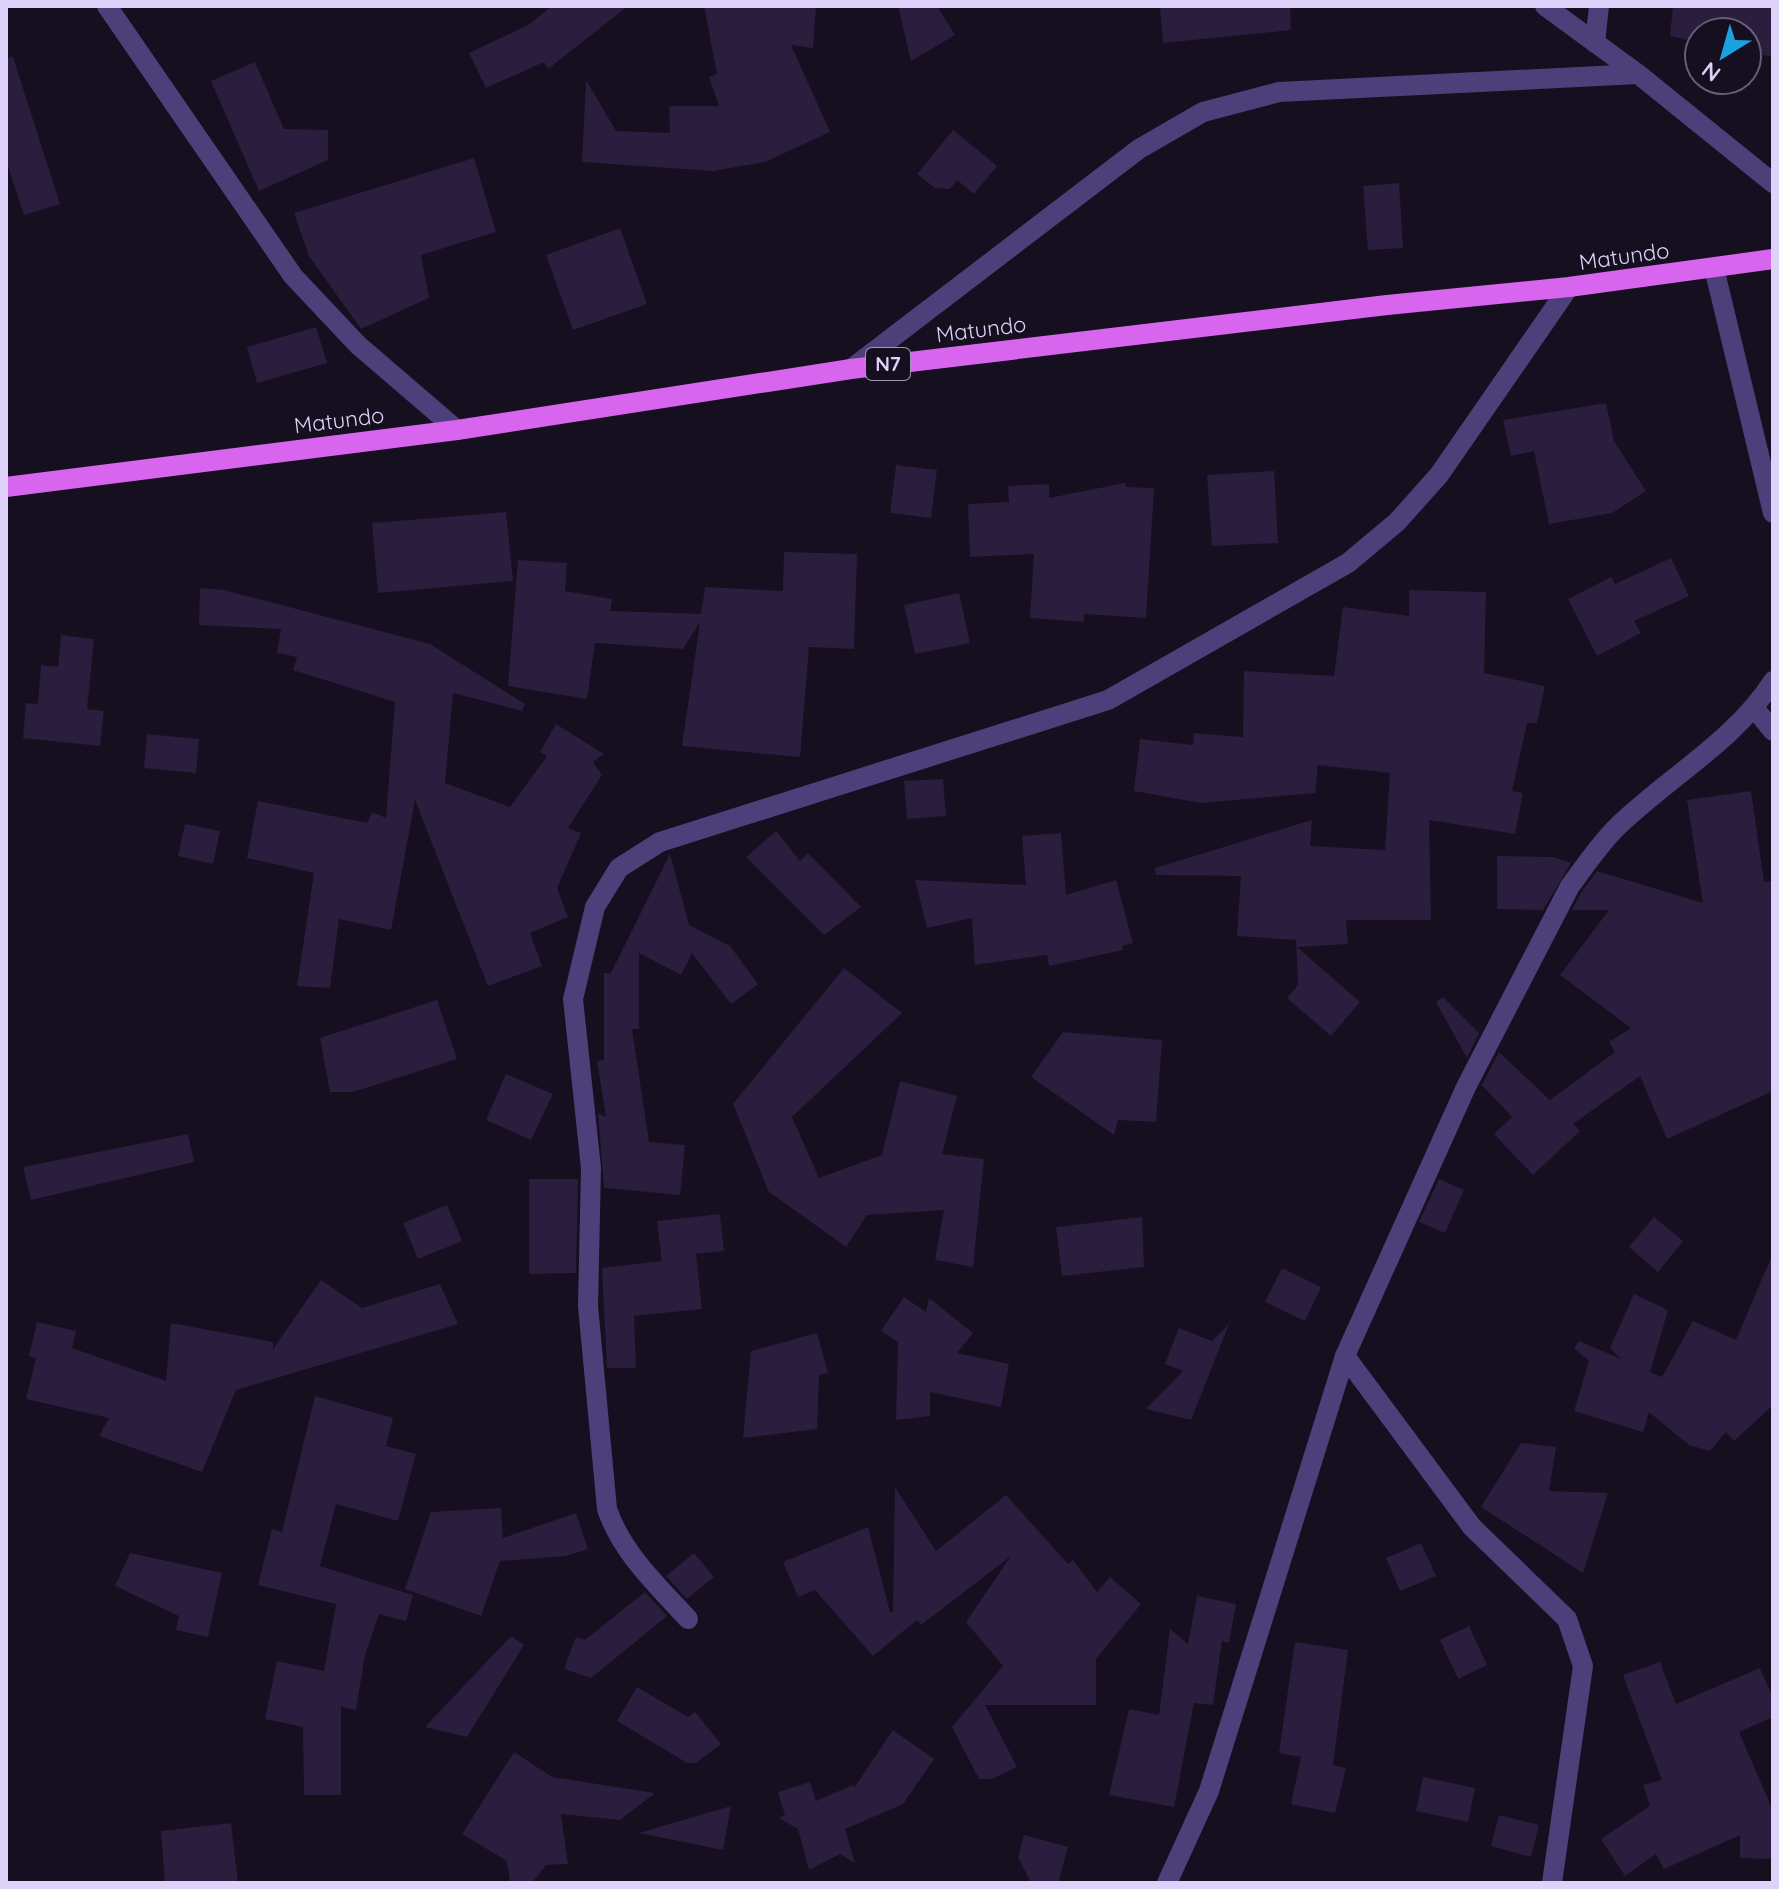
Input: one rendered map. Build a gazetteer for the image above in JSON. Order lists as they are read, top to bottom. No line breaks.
{"streets":{"main road":["Matundo","N7"]},"north":"bottom left"}
